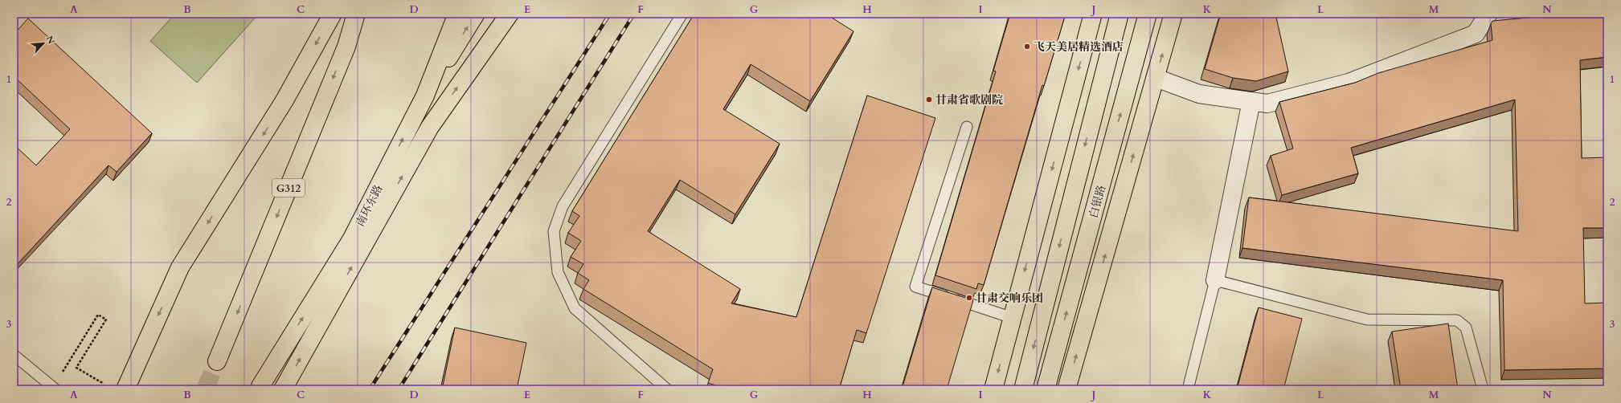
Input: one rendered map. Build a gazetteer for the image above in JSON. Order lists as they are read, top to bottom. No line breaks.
{"streets":{"main road":["G312","白银路","南环东路"]},"places":["飞天美居精选酒店","甘肃省歌剧院","甘肃交响乐团"],"north":"top right","grid":{"columns":["A","B","C","D","E","F","G","H","I","J","K","L","M","N"],"rows":["1","2","3"]}}
